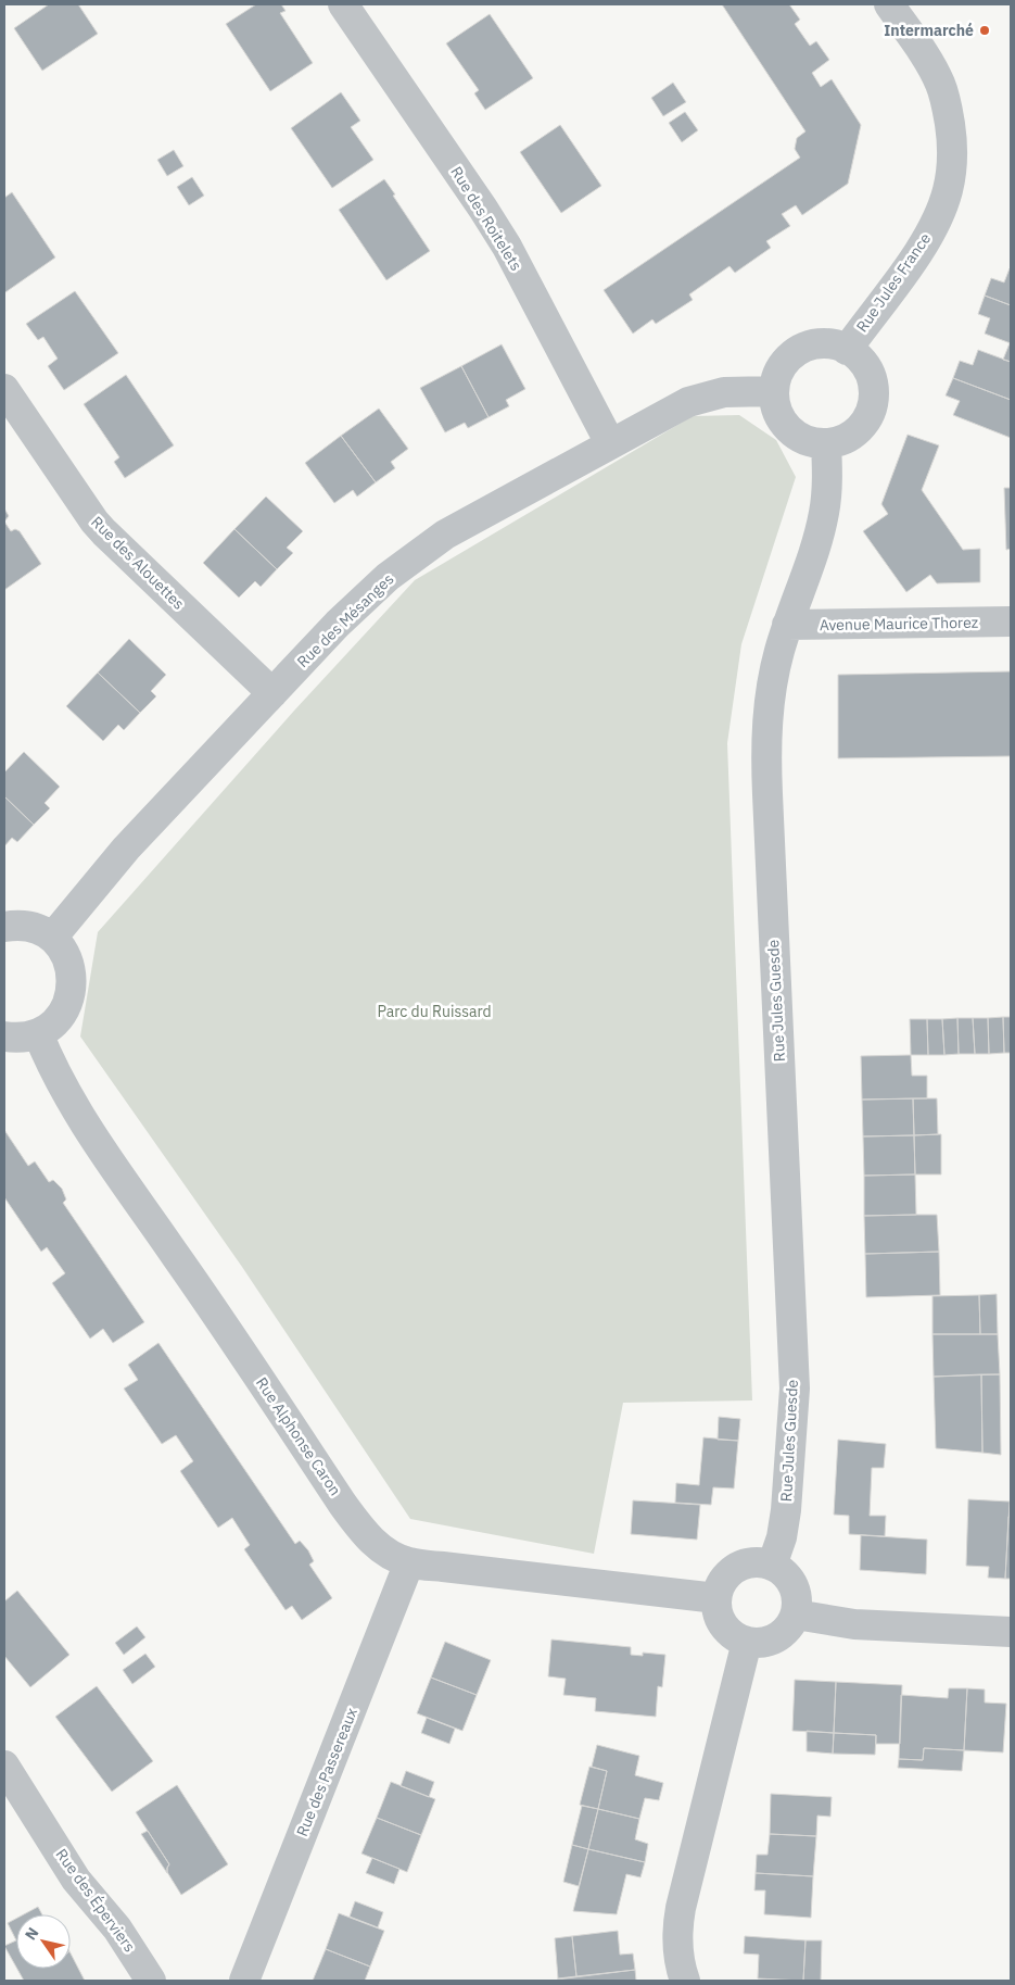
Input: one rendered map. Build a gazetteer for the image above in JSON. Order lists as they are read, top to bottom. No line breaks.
{"streets":{"street":["Rue des Roitelets","Rue Jules France","Rue des Alouettes","Rue des Mésanges","Avenue Maurice Thorez","Rue Jules Guesde","Rue Alphonse Caron","Rue des Passereaux","Rue des Éperviers"]},"crossings":[["Rue des Roitelets","Rue des Mésanges"],["Rue Jules France","Rue des Mésanges"],["Rue Jules France","Rue Jules Guesde"],["Rue des Alouettes","Rue des Mésanges"],["Rue des Mésanges","Rue Jules Guesde"],["Avenue Maurice Thorez","Rue Jules Guesde"],["Rue Jules Guesde","Rue Alphonse Caron"],["Rue Alphonse Caron","Rue des Passereaux"]],"parks":["Parc du Ruissard"],"places":["Intermarché"],"north":"top left"}
